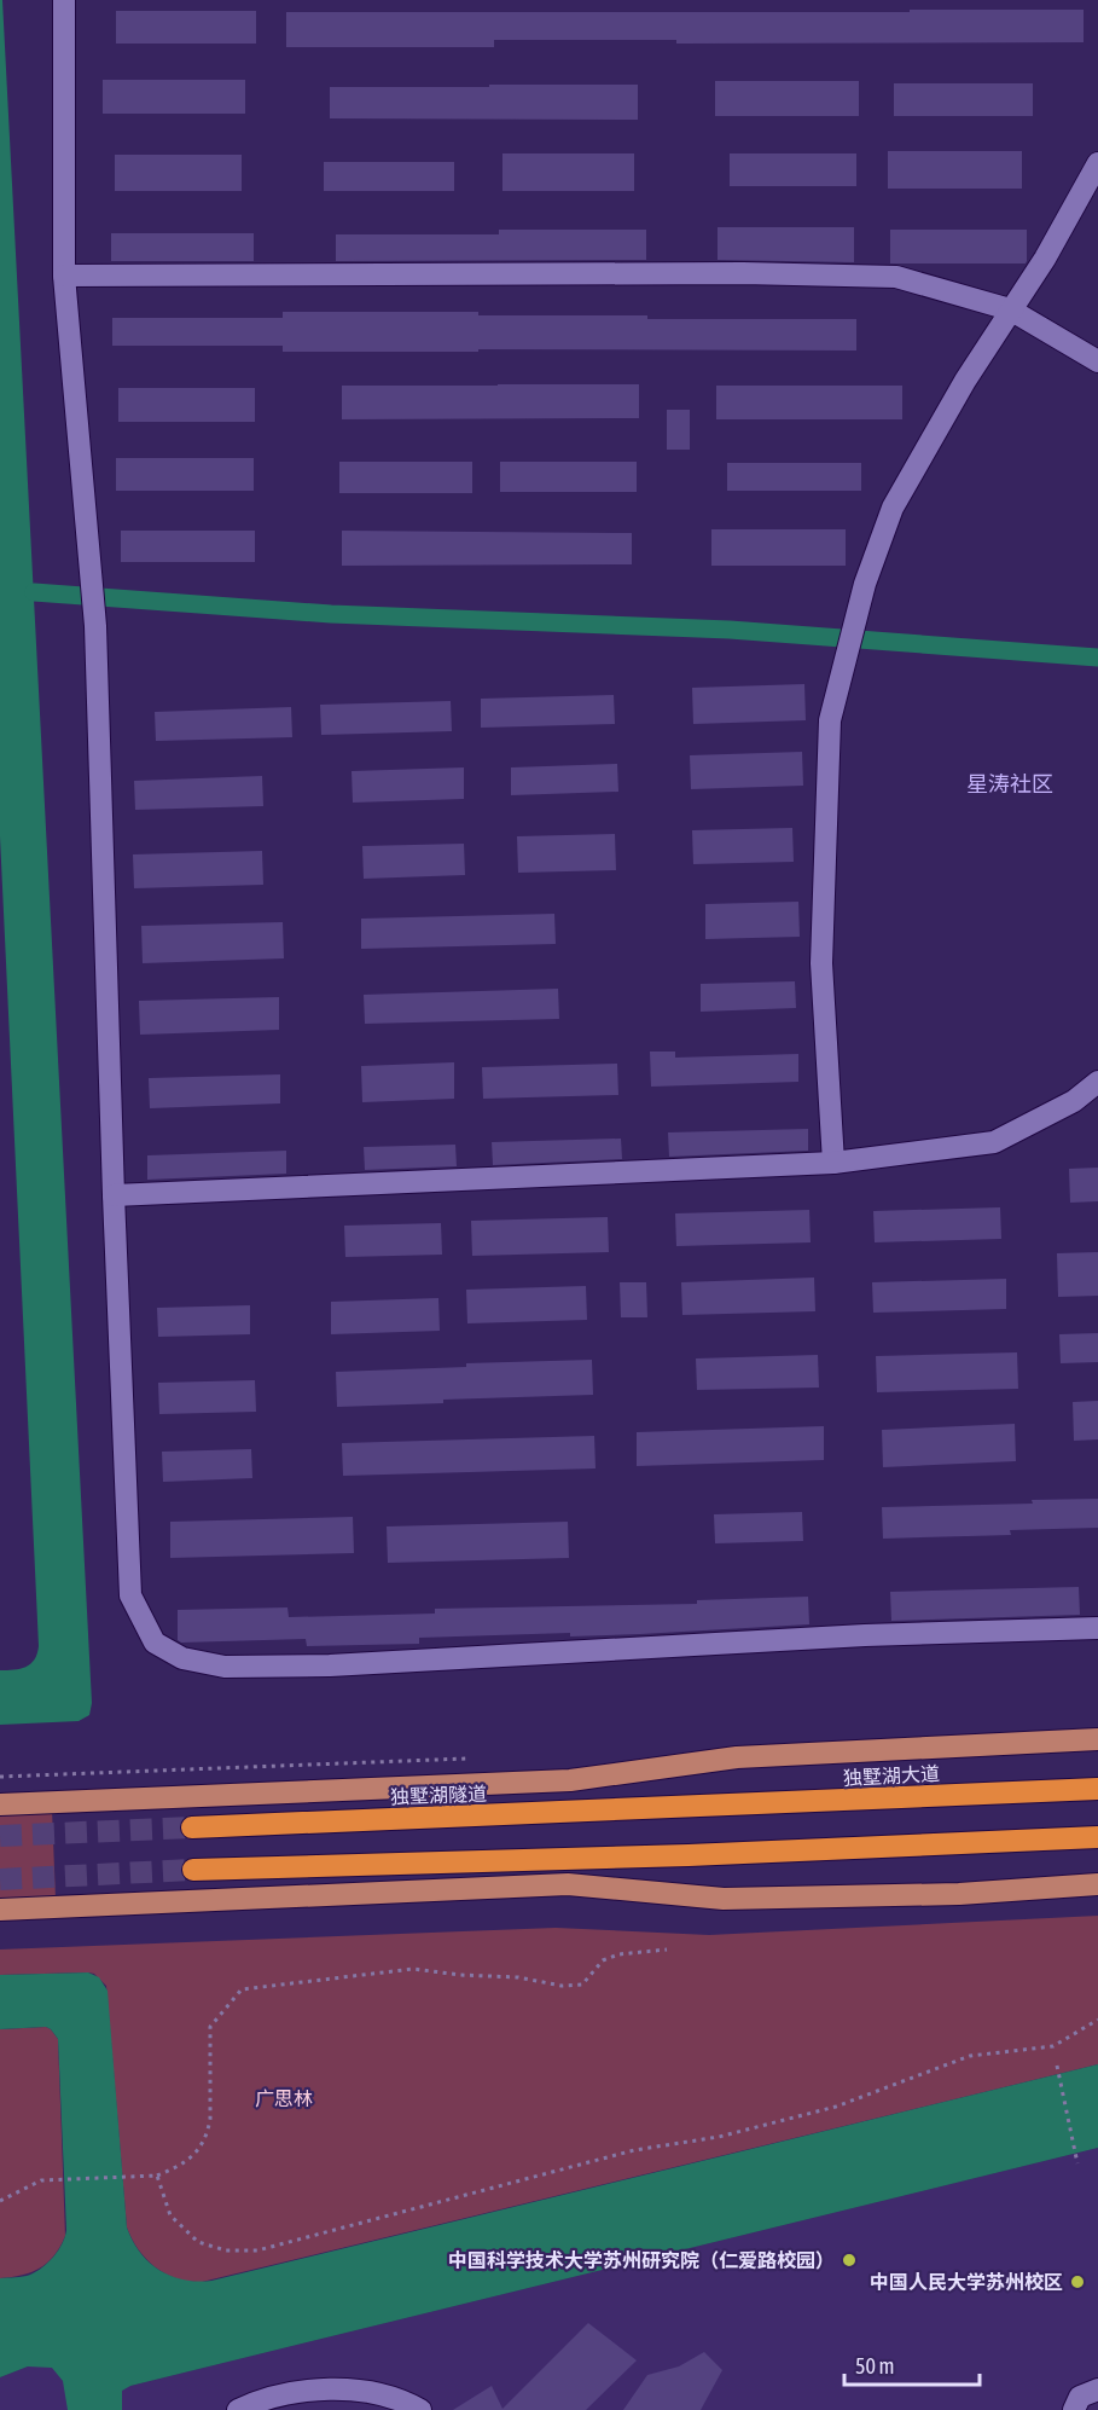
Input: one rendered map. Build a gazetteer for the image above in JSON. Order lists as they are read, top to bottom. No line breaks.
{"streets":{"highway":["独墅湖大道","独墅湖隧道"]},"crossings":[["独墅湖大道","独墅湖隧道"]],"districts":["星涛社区"],"parks":["广思林"],"places":["中国科学技术大学苏州研究院（仁爱路校园）","中国人民大学苏州校区"],"scale_bar":"50 m"}
